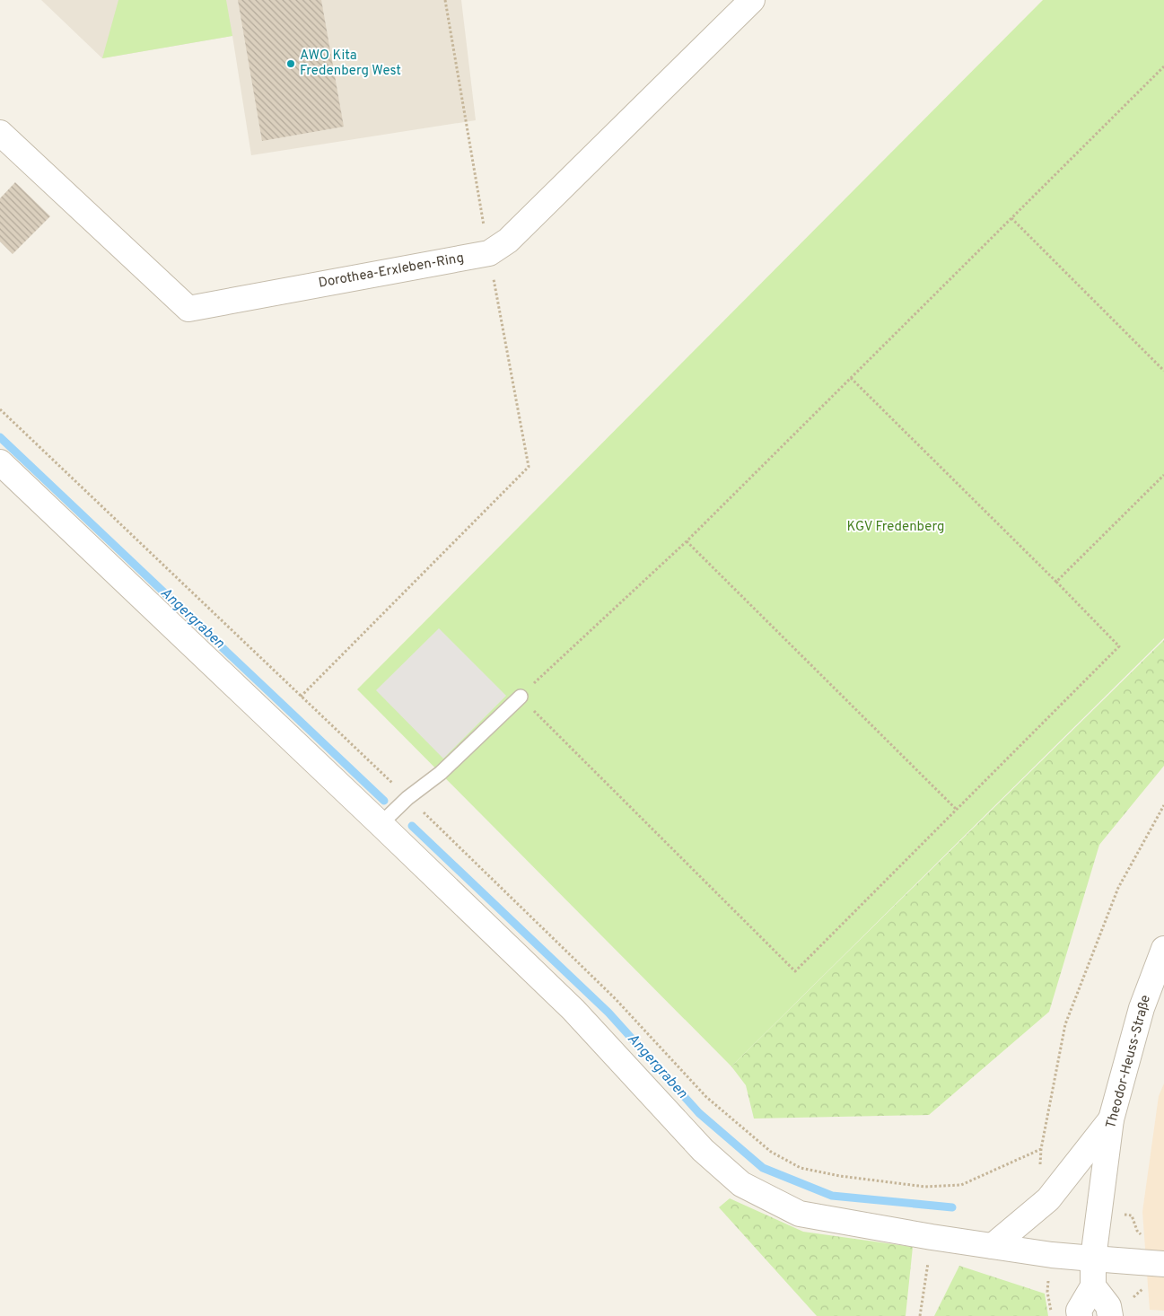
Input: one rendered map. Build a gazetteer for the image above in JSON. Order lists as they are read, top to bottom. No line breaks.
{"streets":{"street":["Dorothea-Erxleben-Ring","Theodor-Heuss-Straße"]},"water":["Angergraben"],"parks":["KGV Fredenberg"],"places":["AWO Kita Fredenberg West"]}
